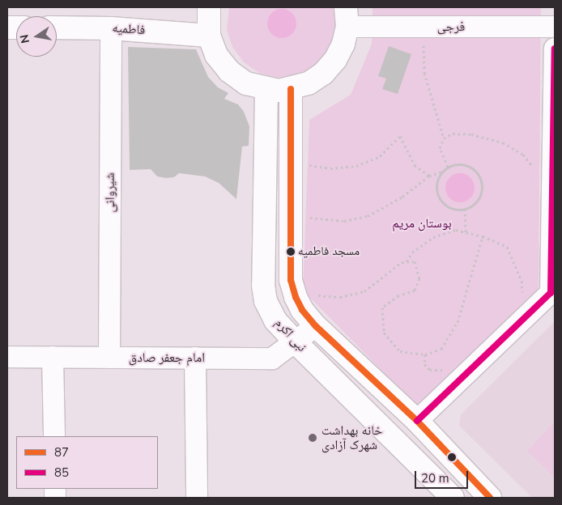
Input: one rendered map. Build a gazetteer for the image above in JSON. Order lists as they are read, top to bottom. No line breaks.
{"streets":{"street":["فرجی","فاطمیه","شیروانی","نبی اکرم","امام جعفر صادق"]},"crossings":[["فاطمیه","شیروانی"],["شیروانی","امام جعفر صادق"],["نبی اکرم","امام جعفر صادق"]],"parks":["بوستان مریم"],"places":["مسجد فاطمیه","خانه بهداشت شهرک آزادی"],"lines":["transit line 85","transit line 87"],"legend":["87","85"],"scale_bar":"20 m","north":"left"}
